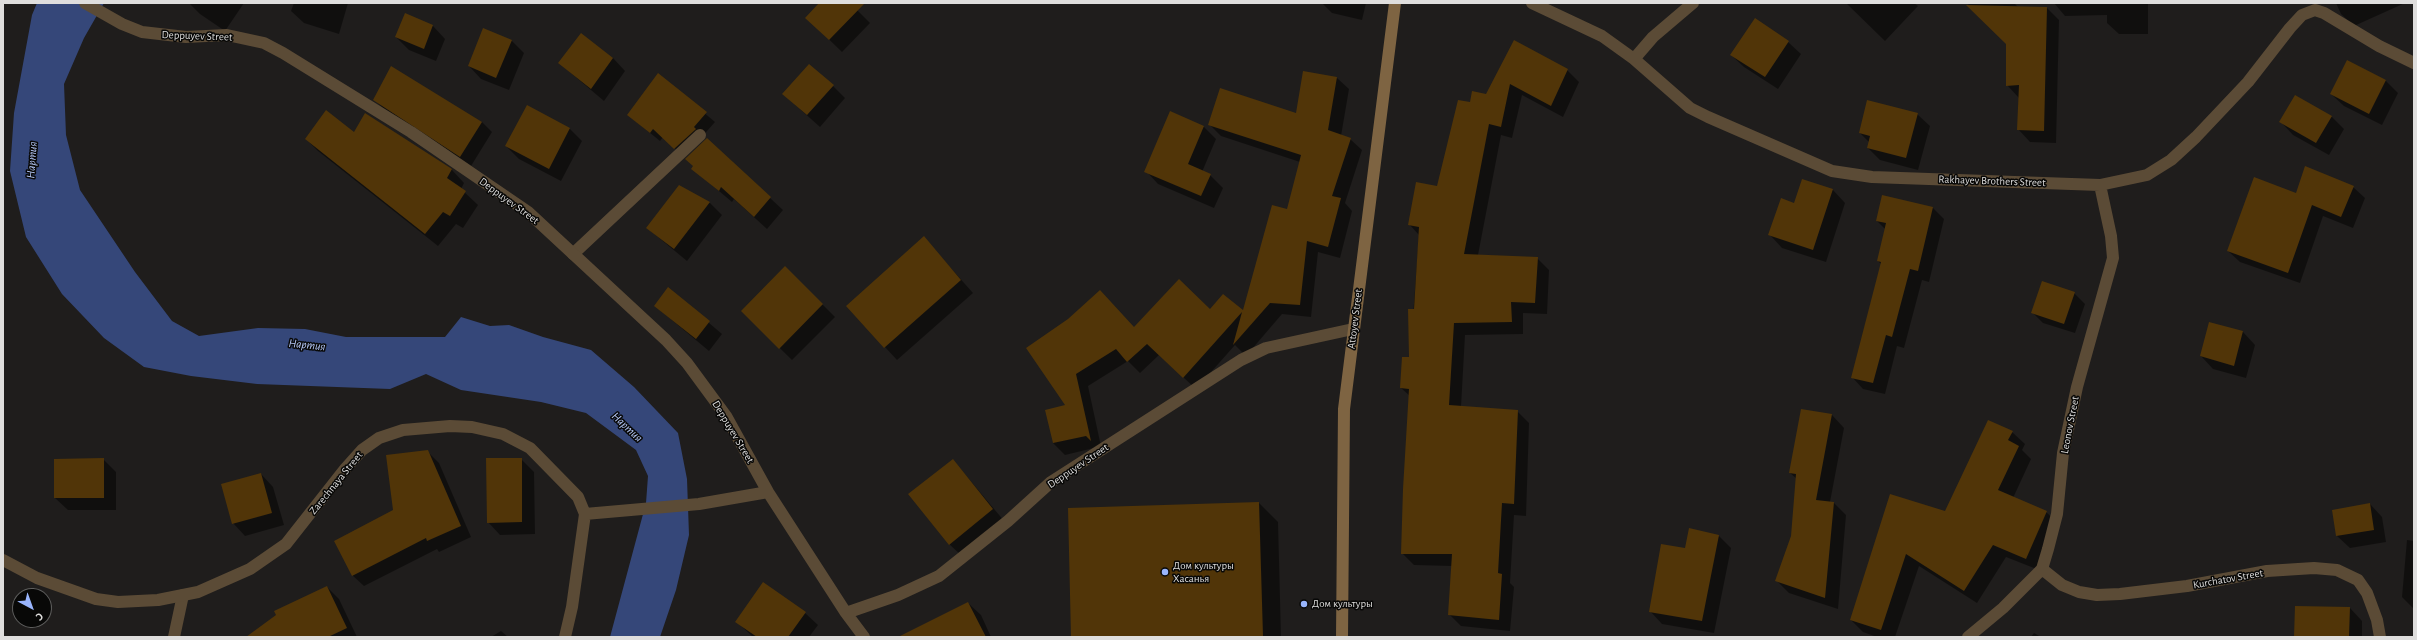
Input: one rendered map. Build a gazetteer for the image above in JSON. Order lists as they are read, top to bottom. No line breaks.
{"streets":{"street":["Deppuyev Street","Rakhayev Brothers Street","Attoyev Street","Leonov Street","Zarechnaya Street","Kurchatov Street"]},"crossings":[["Deppuyev Street","Attoyev Street"],["Rakhayev Brothers Street","Leonov Street"],["Leonov Street","Kurchatov Street"]],"water":["Нартия"],"places":["Дом культуры Хасанья","Дом культуры"],"north":"bottom right"}
